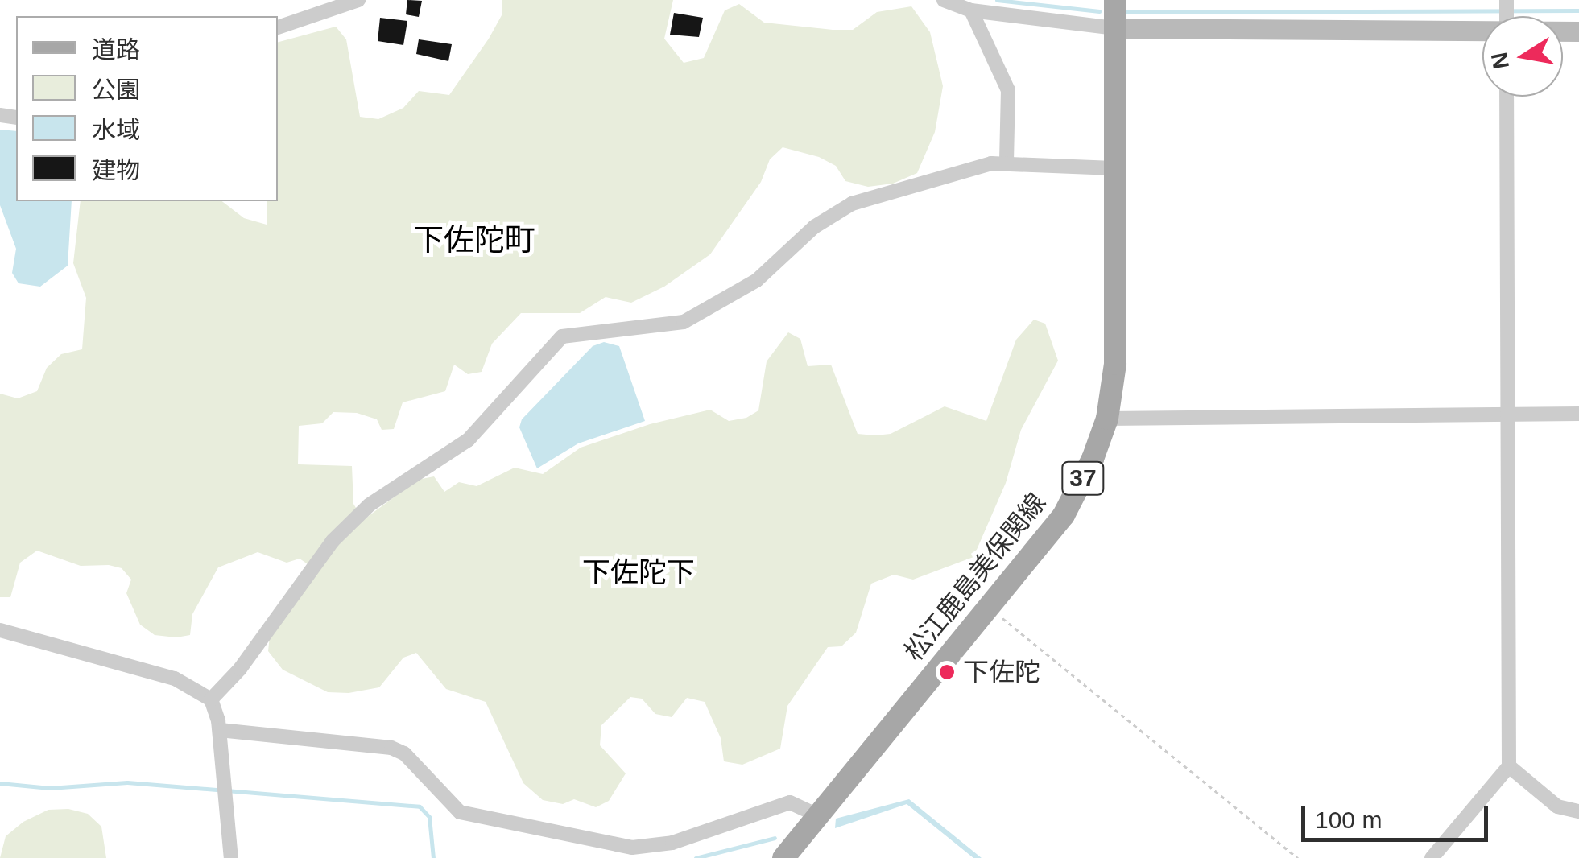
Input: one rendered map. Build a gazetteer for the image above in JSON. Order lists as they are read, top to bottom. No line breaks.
{"streets":{"main road":["37","松江鹿島美保関線"]},"districts":["下佐陀町","下佐陀下"],"places":["下佐陀"],"legend":["道路","公園","水域","建物"],"scale_bar":"100 m","north":"left"}
